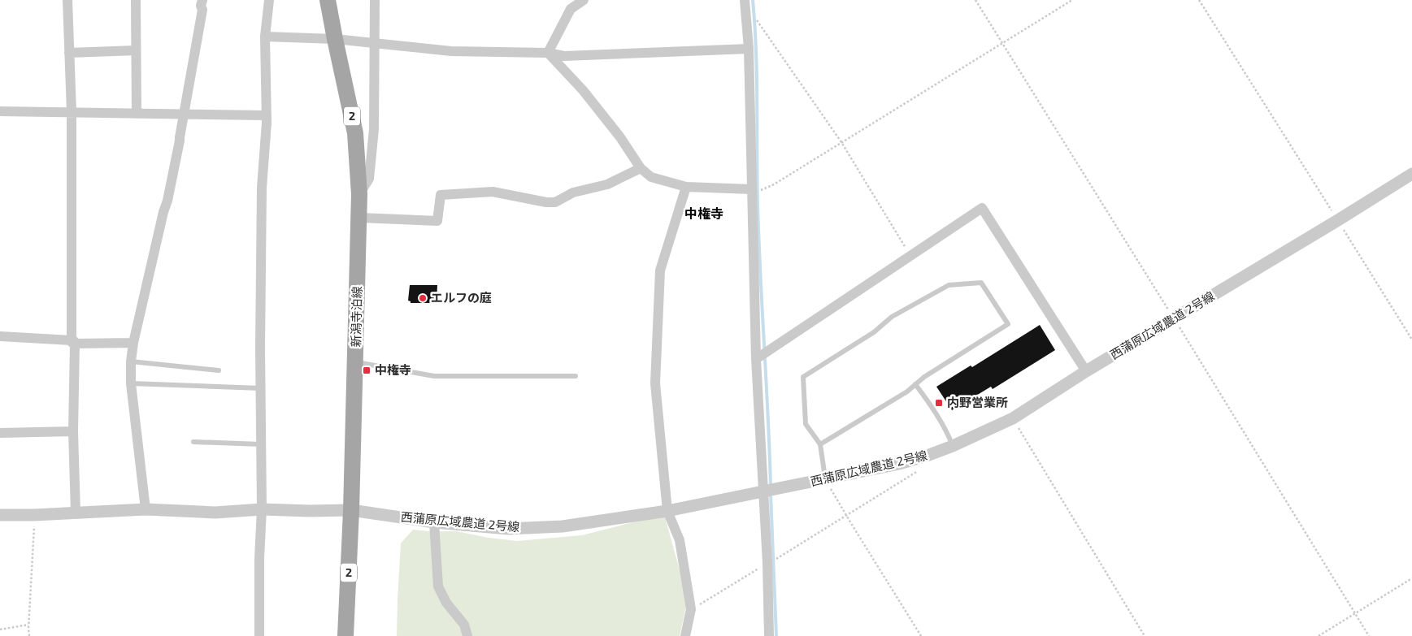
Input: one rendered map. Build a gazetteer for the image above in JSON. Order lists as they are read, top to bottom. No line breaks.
{"streets":{"main road":["2","新潟寺泊線"],"street":["西蒲原広域農道 2号線"]},"crossings":[["新潟寺泊線","西蒲原広域農道 2号線"]],"districts":["中権寺"],"places":{"other":["エルフの庭"],"transit":["中権寺","内野営業所"]}}
